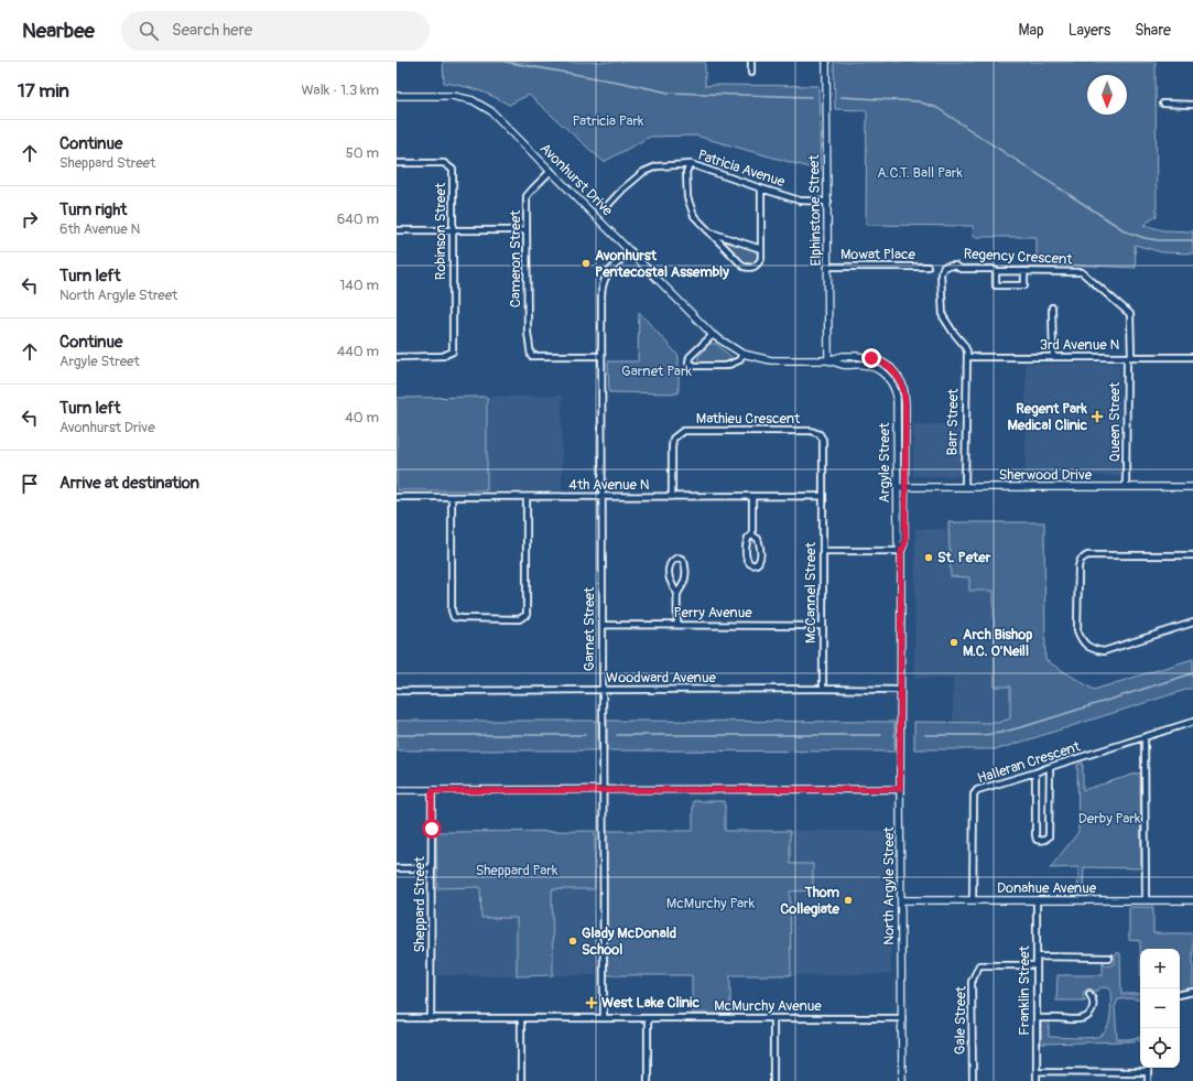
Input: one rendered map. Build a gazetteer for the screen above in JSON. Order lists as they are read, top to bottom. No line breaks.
{"streets":{"street":["Patricia Avenue","Avonhurst Drive","Elphinstone Street","Robinson Street","Mowat Place","Regency Crescent","Cameron Street","3rd Avenue N","Mathieu Crescent","Barr Street","Queen Street","Argyle Street","Sherwood Drive","4th Avenue N","McCannel Street","Perry Avenue","Garnet Street","Woodward Avenue","Halleran Crescent","North Argyle Street","Donahue Avenue","Sheppard Street","Franklin Street","McMurchy Avenue","Gale Street"]},"crossings":[["Patricia Avenue","Elphinstone Street"],["Avonhurst Drive","Elphinstone Street"],["Avonhurst Drive","Cameron Street"],["Avonhurst Drive","Argyle Street"],["Avonhurst Drive","Garnet Street"],["Elphinstone Street","Mowat Place"],["Regency Crescent","3rd Avenue N"],["Regency Crescent","Barr Street"],["Regency Crescent","Queen Street"],["Cameron Street","Garnet Street"],["3rd Avenue N","Barr Street"],["3rd Avenue N","Queen Street"],["Mathieu Crescent","4th Avenue N"],["Mathieu Crescent","McCannel Street"],["Barr Street","Sherwood Drive"],["Queen Street","Sherwood Drive"],["Argyle Street","Sherwood Drive"],["Argyle Street","Woodward Avenue"],["Argyle Street","North Argyle Street"],["4th Avenue N","McCannel Street"],["4th Avenue N","Garnet Street"],["McCannel Street","Perry Avenue"],["McCannel Street","Woodward Avenue"],["Perry Avenue","Garnet Street"],["Garnet Street","Woodward Avenue"],["Garnet Street","McMurchy Avenue"],["Woodward Avenue","North Argyle Street"],["Halleran Crescent","Donahue Avenue"],["North Argyle Street","Donahue Avenue"],["North Argyle Street","McMurchy Avenue"],["Donahue Avenue","Franklin Street"],["Sheppard Street","McMurchy Avenue"],["Franklin Street","Gale Street"]],"parks":["Patricia Park","A.C.T. Ball Park","Garnet Park","Derby Park","Sheppard Park","McMurchy Park"],"places":{"other":["Avonhurst Pentecostal Assembly","St. Peter","Arch Bishop M.C. O'Neill","Thom Collegiate","Glady McDonald School"],"health":["Regent Park Medical Clinic","West Lake Clinic"]},"north":"bottom","page":{"header":"Nearbee","search":"Search here","nav":["Map","Layers","Share"],"heading":["17 min","Walk · 1.3 km"],"list":[["Continue","Sheppard Street","50 m"],["Turn right","6th Avenue N","640 m"],["Turn left","North Argyle Street","140 m"],["Continue","Argyle Street","440 m"],["Turn left","Avonhurst Drive","40 m"],"Arrive at destination"],"map_buttons":["+","−"]}}
